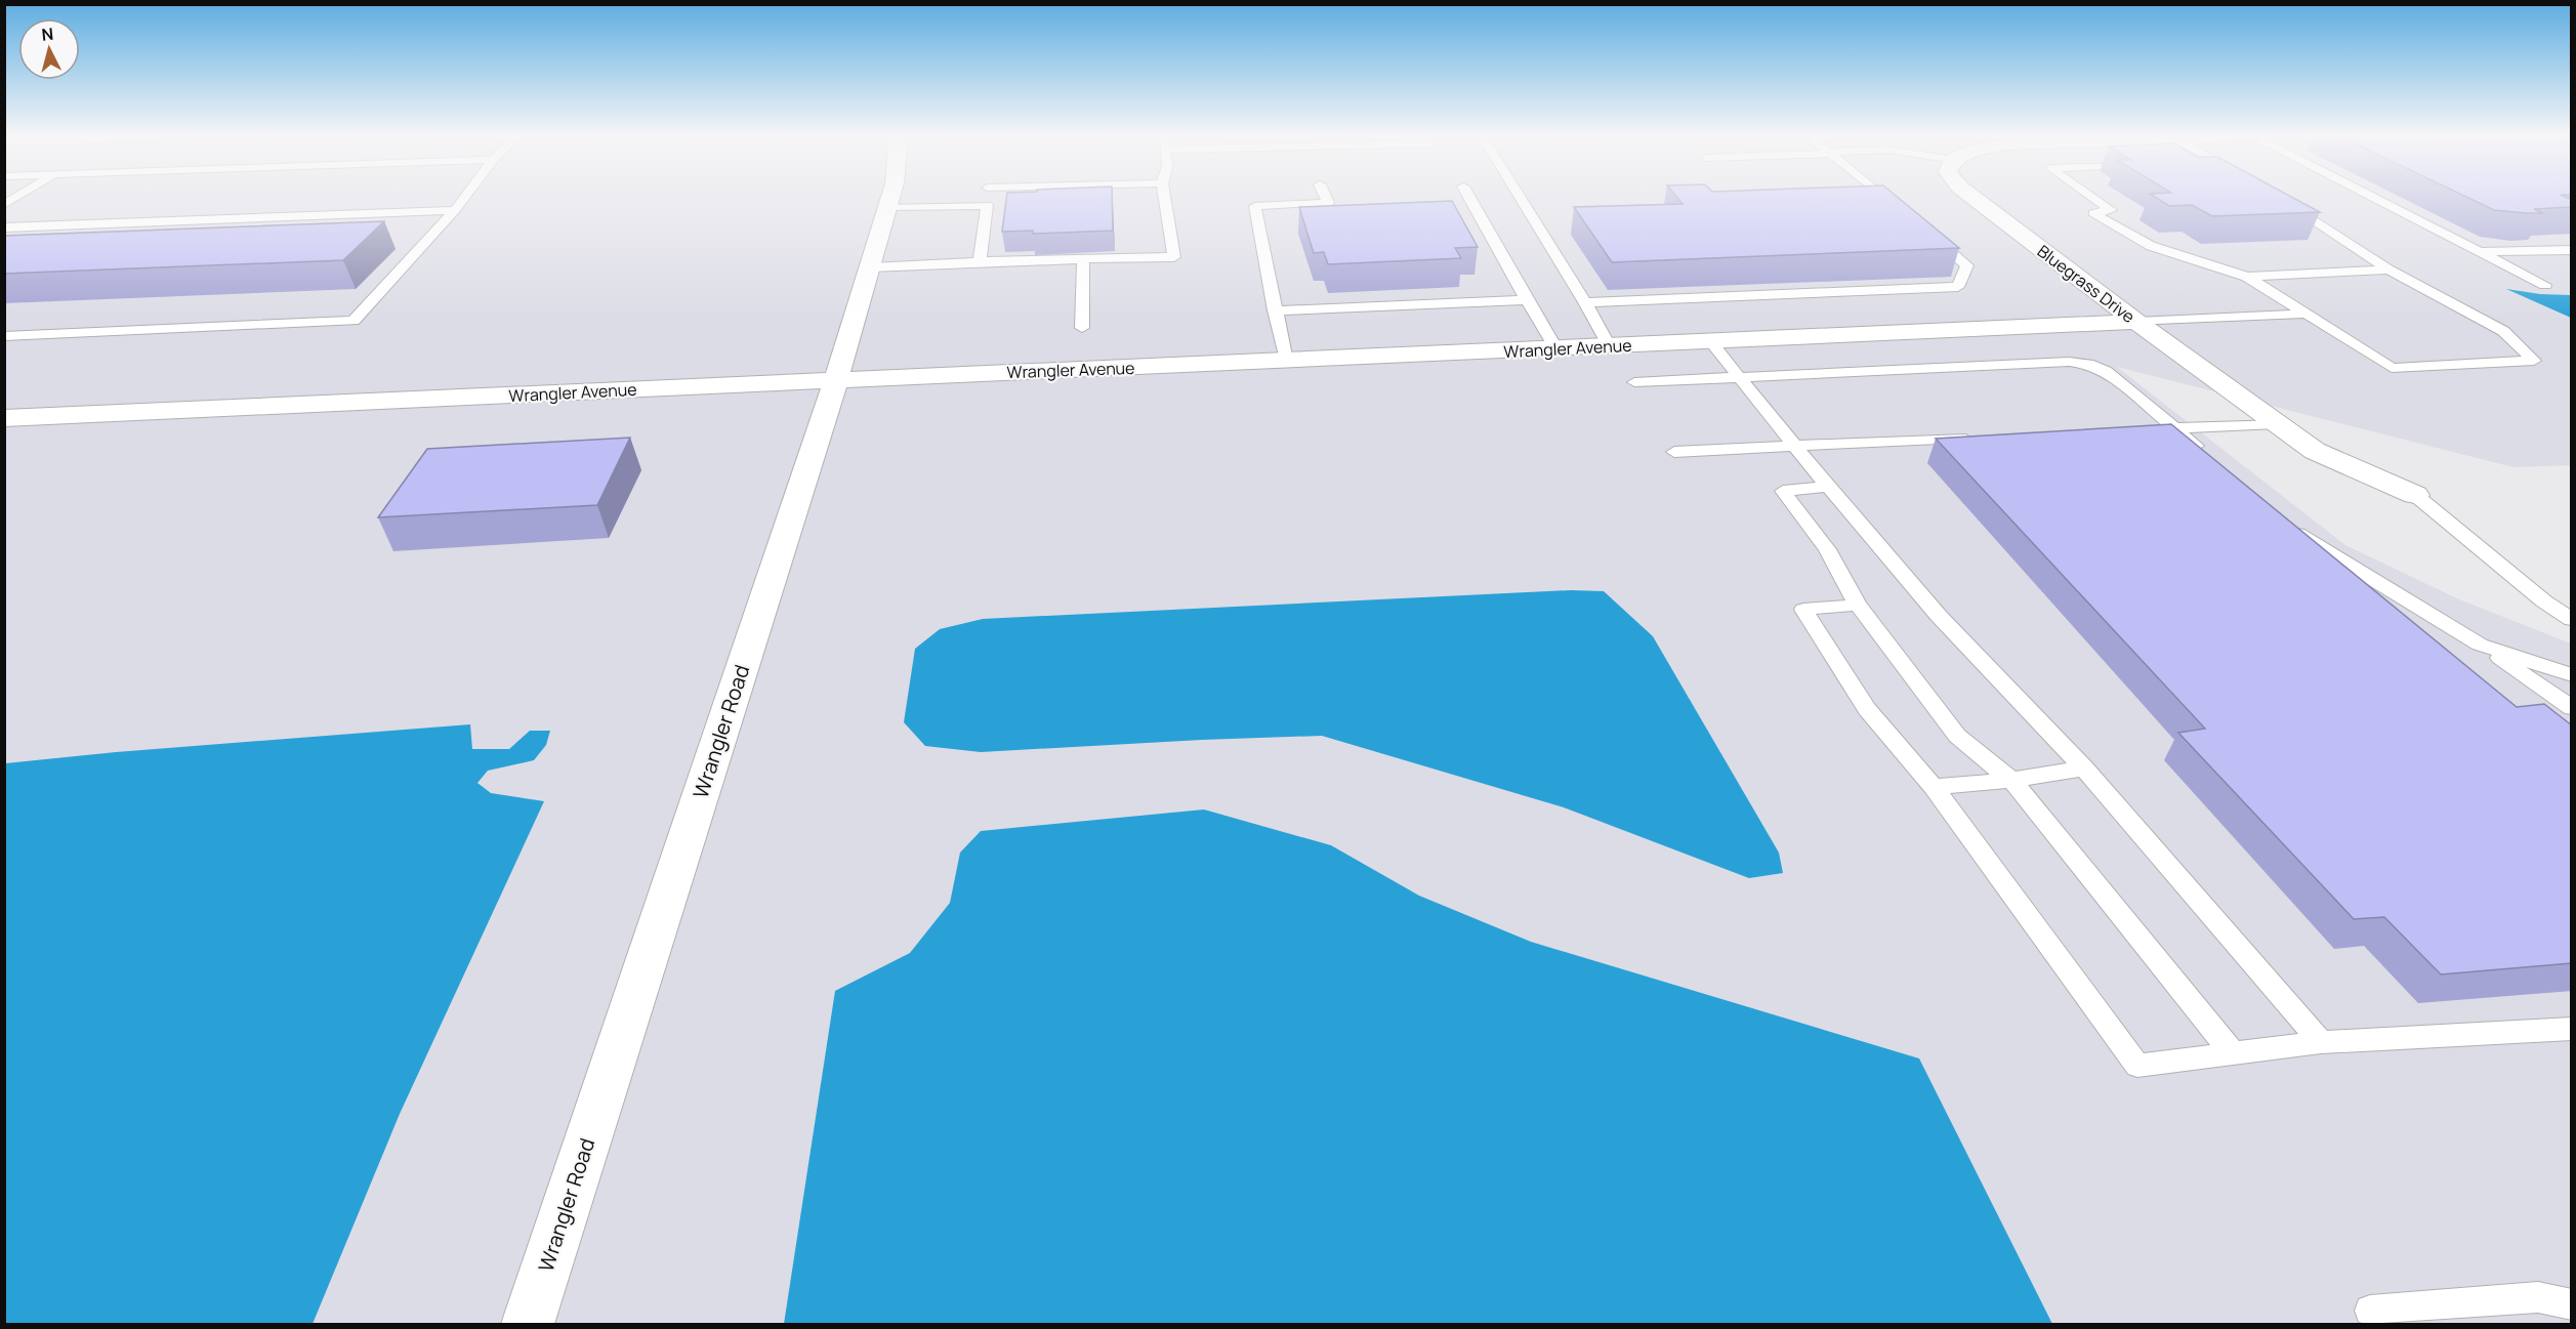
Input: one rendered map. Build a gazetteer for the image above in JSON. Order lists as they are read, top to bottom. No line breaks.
{"streets":{"street":["Bluegrass Drive","Wrangler Avenue","Wrangler Road"]},"crossings":[["Bluegrass Drive","Wrangler Avenue"],["Wrangler Avenue","Wrangler Road"]],"north":"top"}
